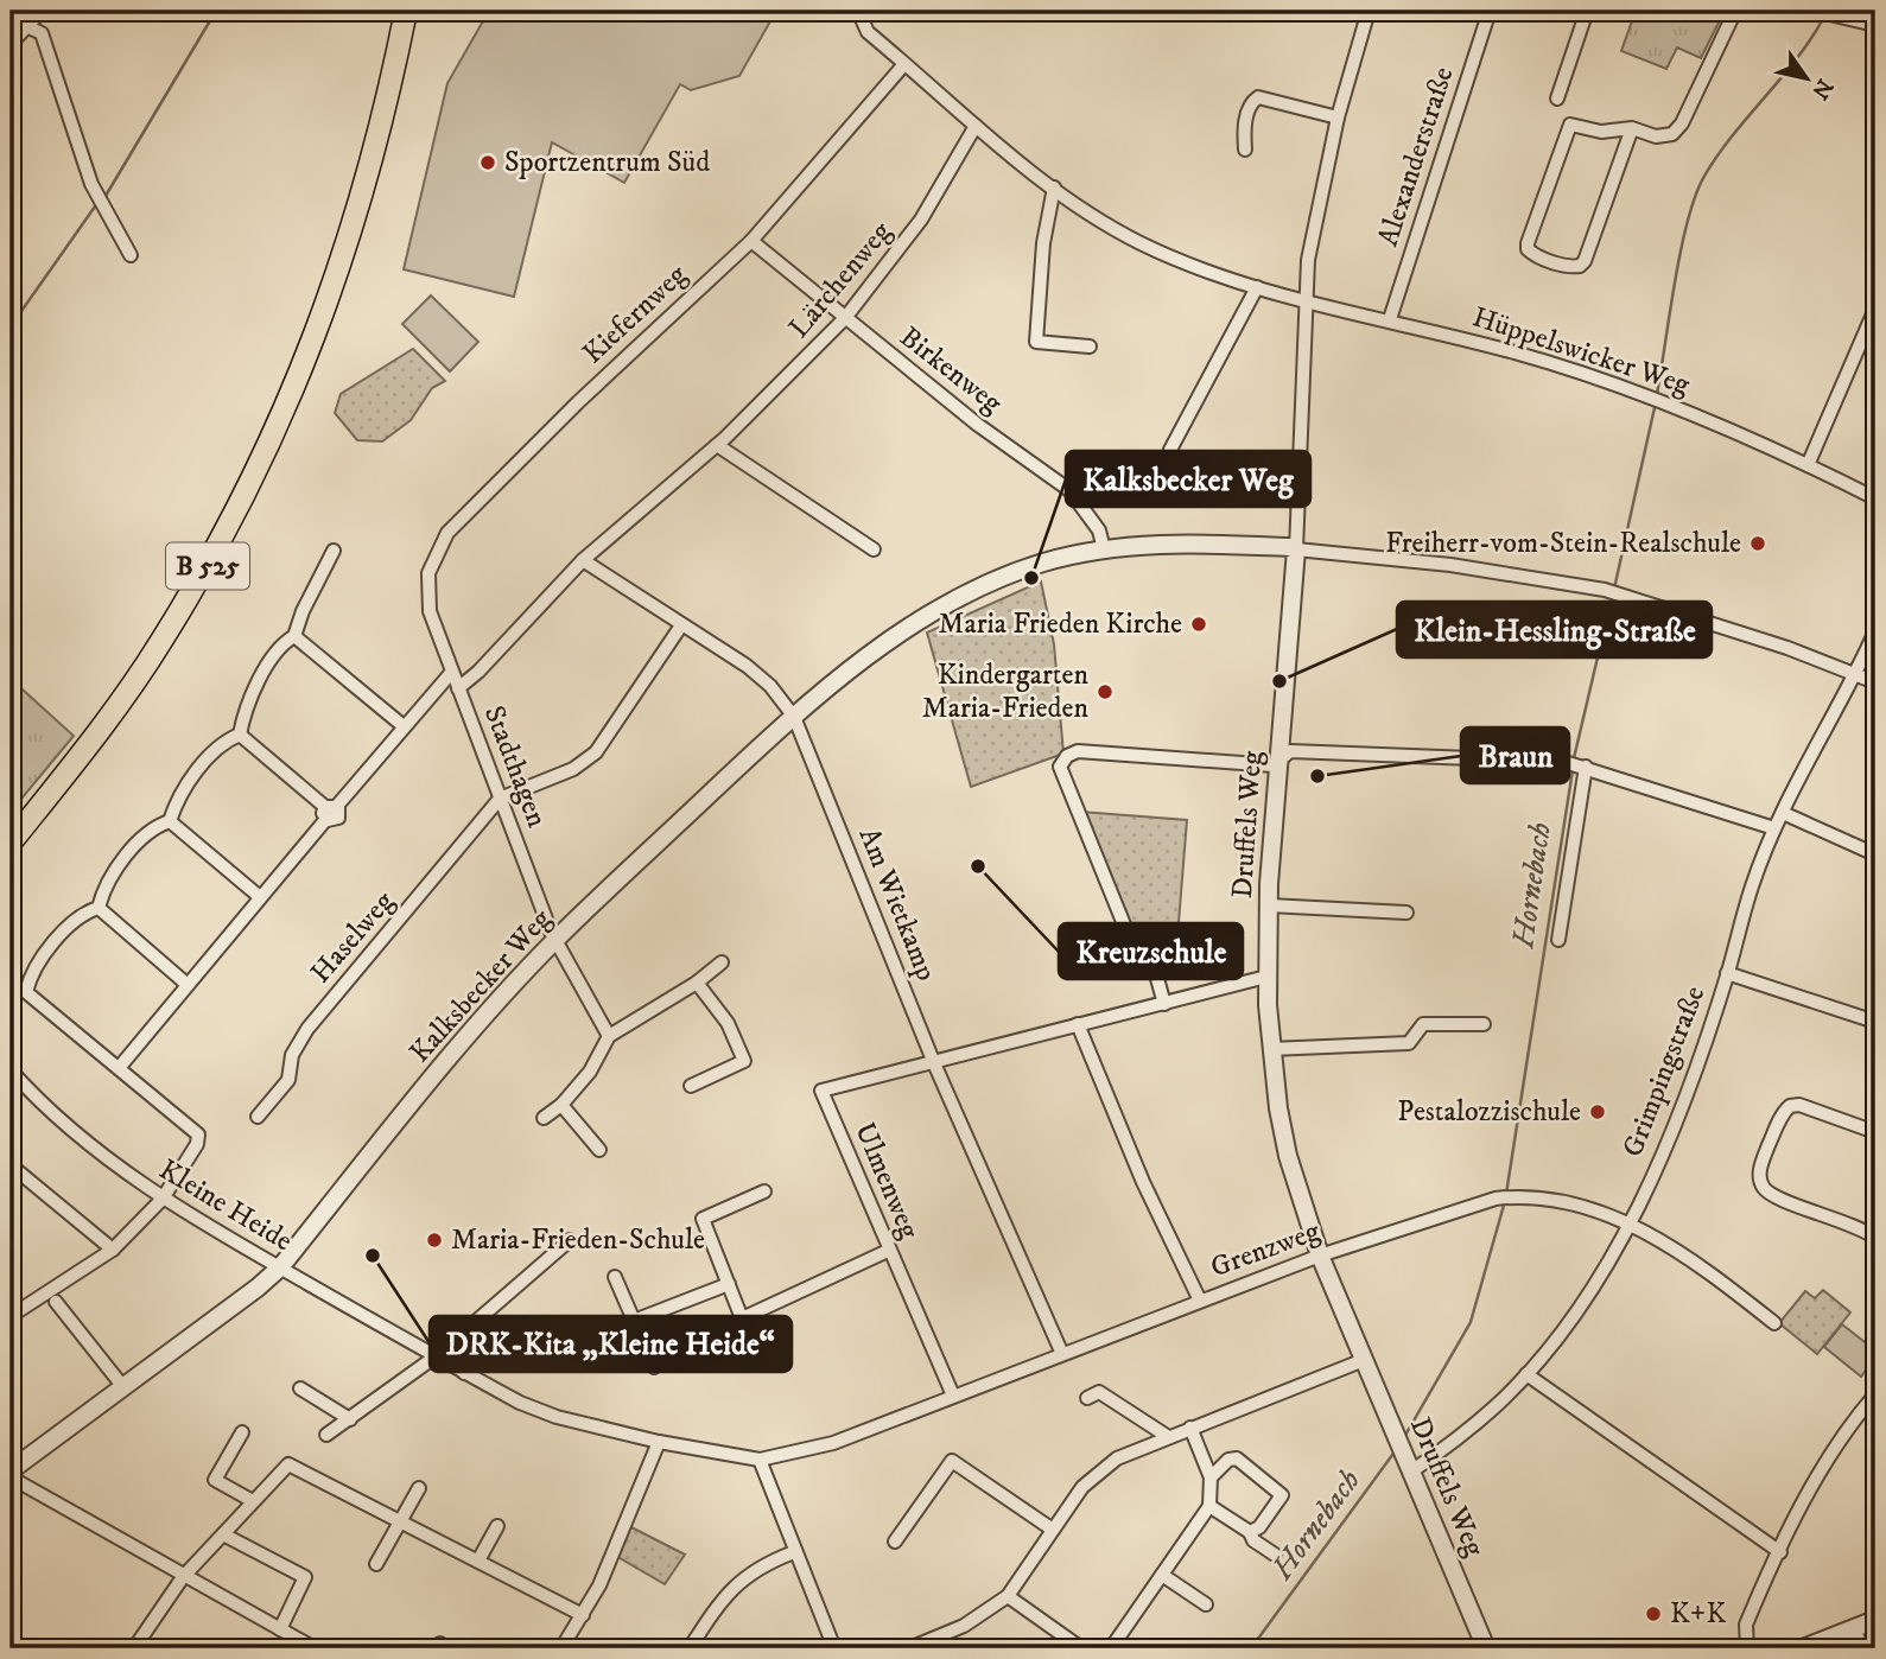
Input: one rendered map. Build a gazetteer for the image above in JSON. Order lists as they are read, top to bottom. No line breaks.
{"streets":{"main road":["B 525"],"street":["Alexanderstraße","Lärchenweg","Kiefernweg","Hüppelswicker Weg","Birkenweg","Stadthagen","Druffels Weg","Am Wietkamp","Haselweg","Kalksbecker Weg","Grimpingstraße","Ulmenweg","Kleine Heide","Grenzweg"]},"crossings":[["Alexanderstraße","Hüppelswicker Weg"],["Lärchenweg","Hüppelswicker Weg"],["Lärchenweg","Birkenweg"],["Lärchenweg","Stadthagen"],["Lärchenweg","Am Wietkamp"],["Kiefernweg","Hüppelswicker Weg"],["Kiefernweg","Birkenweg"],["Kiefernweg","Stadthagen"],["Hüppelswicker Weg","Druffels Weg"],["Birkenweg","Kalksbecker Weg"],["Stadthagen","Haselweg"],["Stadthagen","Kalksbecker Weg"],["Druffels Weg","Kalksbecker Weg"],["Druffels Weg","Grimpingstraße"],["Druffels Weg","Grenzweg"],["Am Wietkamp","Kalksbecker Weg"],["Am Wietkamp","Ulmenweg"],["Am Wietkamp","Grenzweg"],["Kalksbecker Weg","Grimpingstraße"],["Kalksbecker Weg","Kleine Heide"],["Grimpingstraße","Grenzweg"],["Ulmenweg","Grenzweg"],["Kleine Heide","Grenzweg"]],"water":["Hornebach"],"places":["Sportzentrum Süd","Freiherr-vom-Stein-Realschule","Kalksbecker Weg","Maria Frieden Kirche","Klein-Hessling-Straße","Kindergarten Maria-Frieden","Braun","Kreuzschule","Pestalozzischule","Maria-Frieden-Schule","DRK-Kita „Kleine Heide“","K+K"],"north":"bottom right"}
